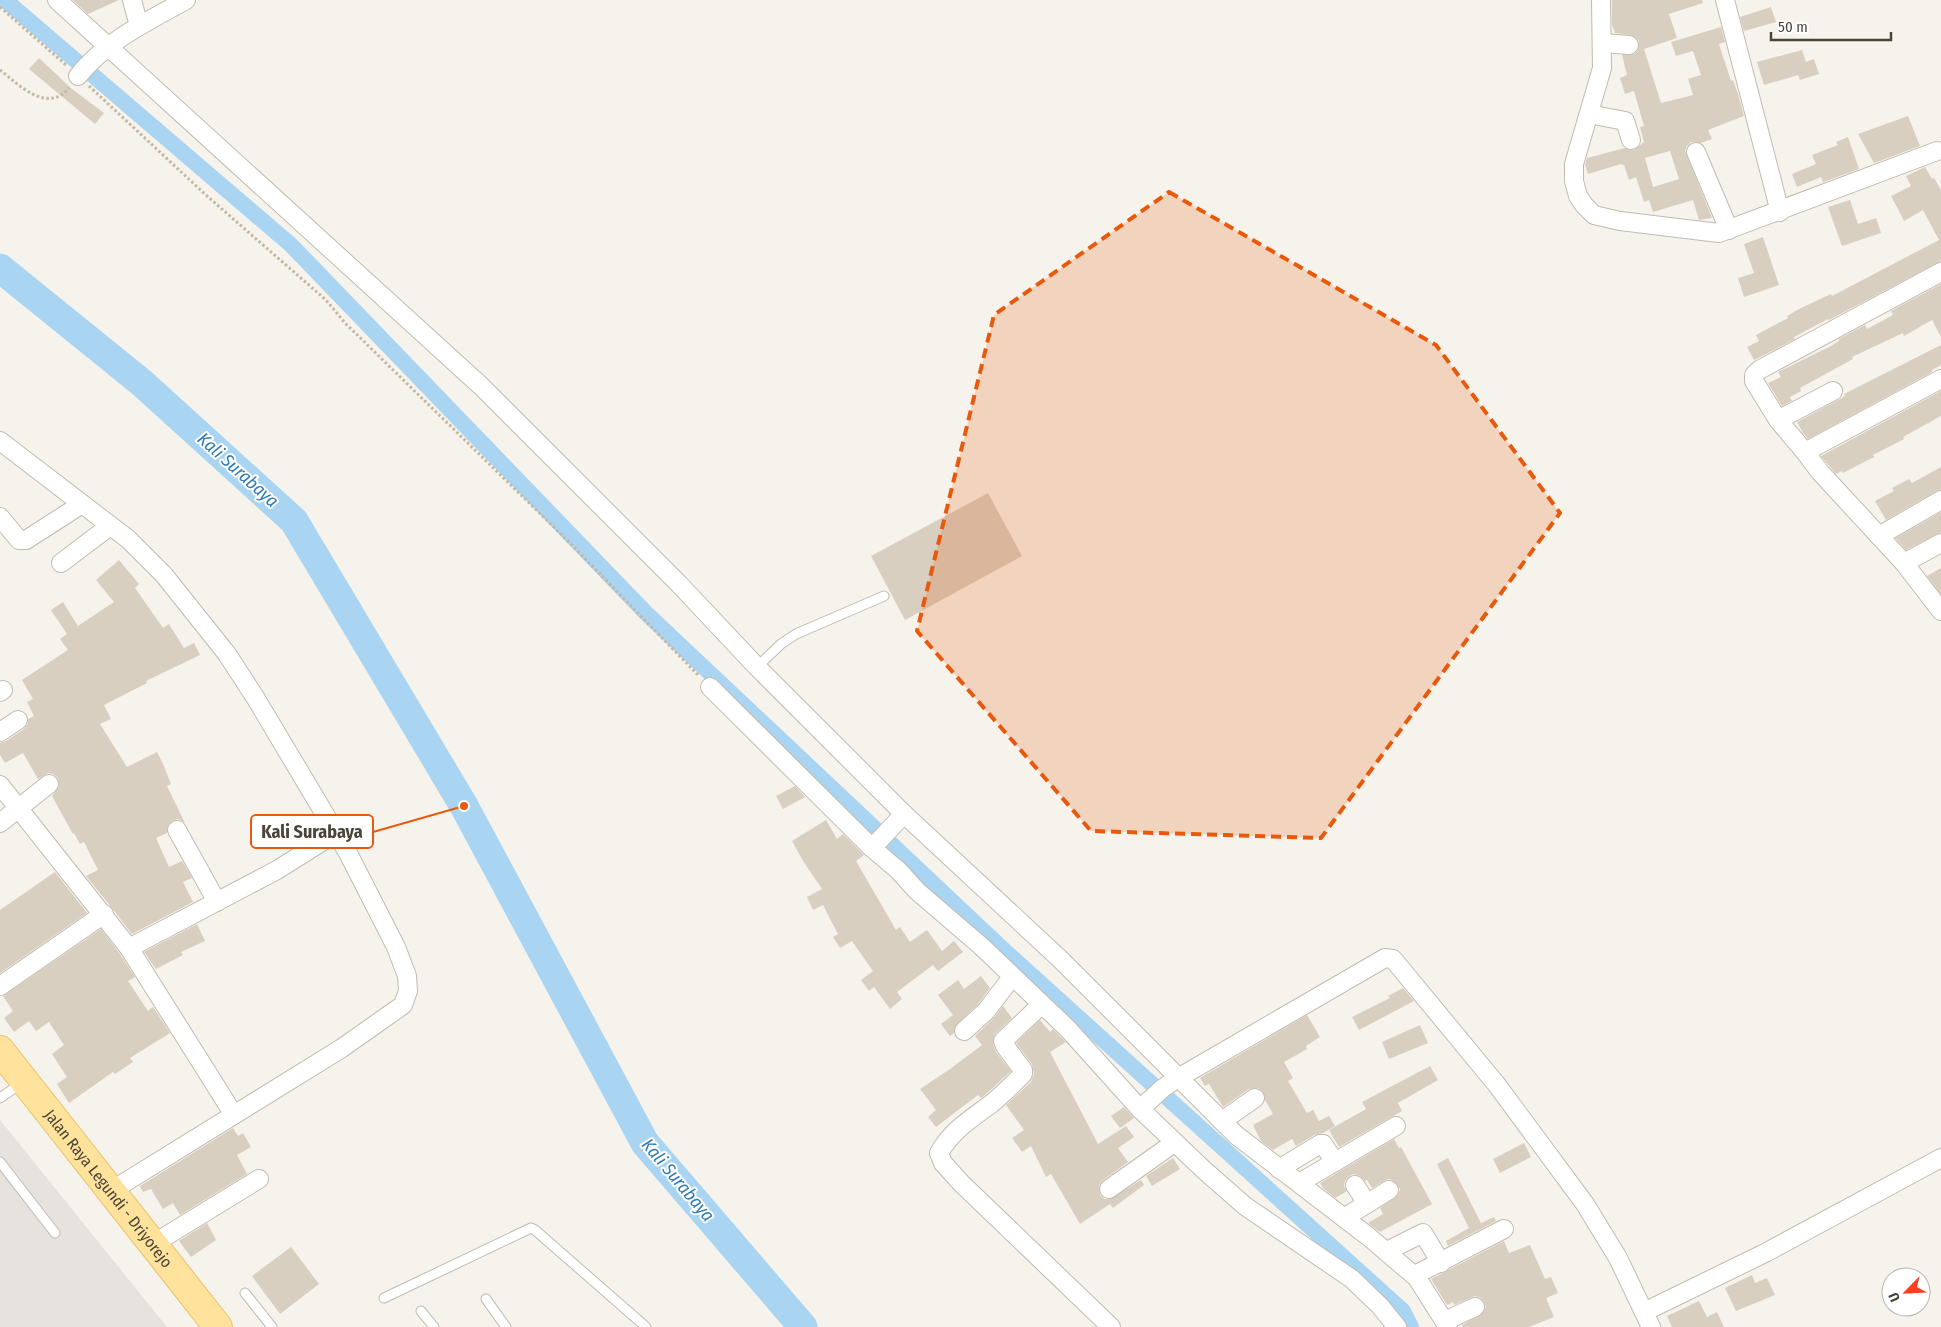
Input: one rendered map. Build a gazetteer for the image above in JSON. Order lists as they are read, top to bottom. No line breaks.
{"streets":{"main road":["Jalan Raya Legundi - Driyorejo"]},"water":["Kali Surabaya"],"places":["Kali Surabaya"],"scale_bar":"50 m","north":"bottom left"}
